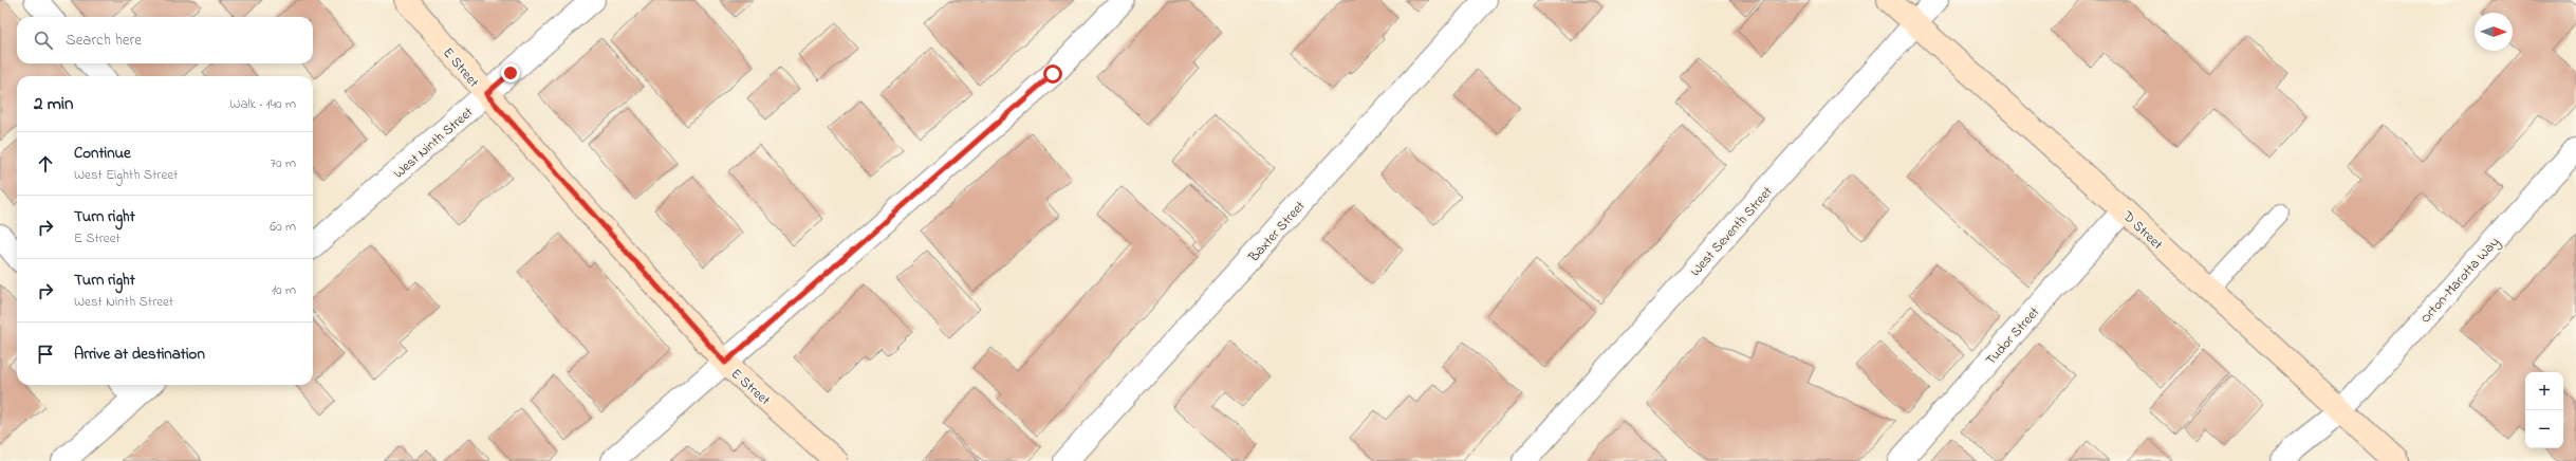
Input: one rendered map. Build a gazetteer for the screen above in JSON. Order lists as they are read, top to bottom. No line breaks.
{"streets":{"main road":["E Street","D Street"],"street":["West Ninth Street","Baxter Street","West Seventh Street","Orton-Marotta Way","Tudor Street"]},"crossings":[["E Street","West Ninth Street"],["D Street","West Seventh Street"],["D Street","Orton-Marotta Way"],["D Street","Tudor Street"]],"north":"right","page":{"search":"Search here","heading":["2 min","Walk · 140 m"],"list":[["Continue","West Eighth Street","70 m"],["Turn right","E Street","60 m"],["Turn right","West Ninth Street","10 m"],"Arrive at destination"],"map_buttons":["+","−"]}}
